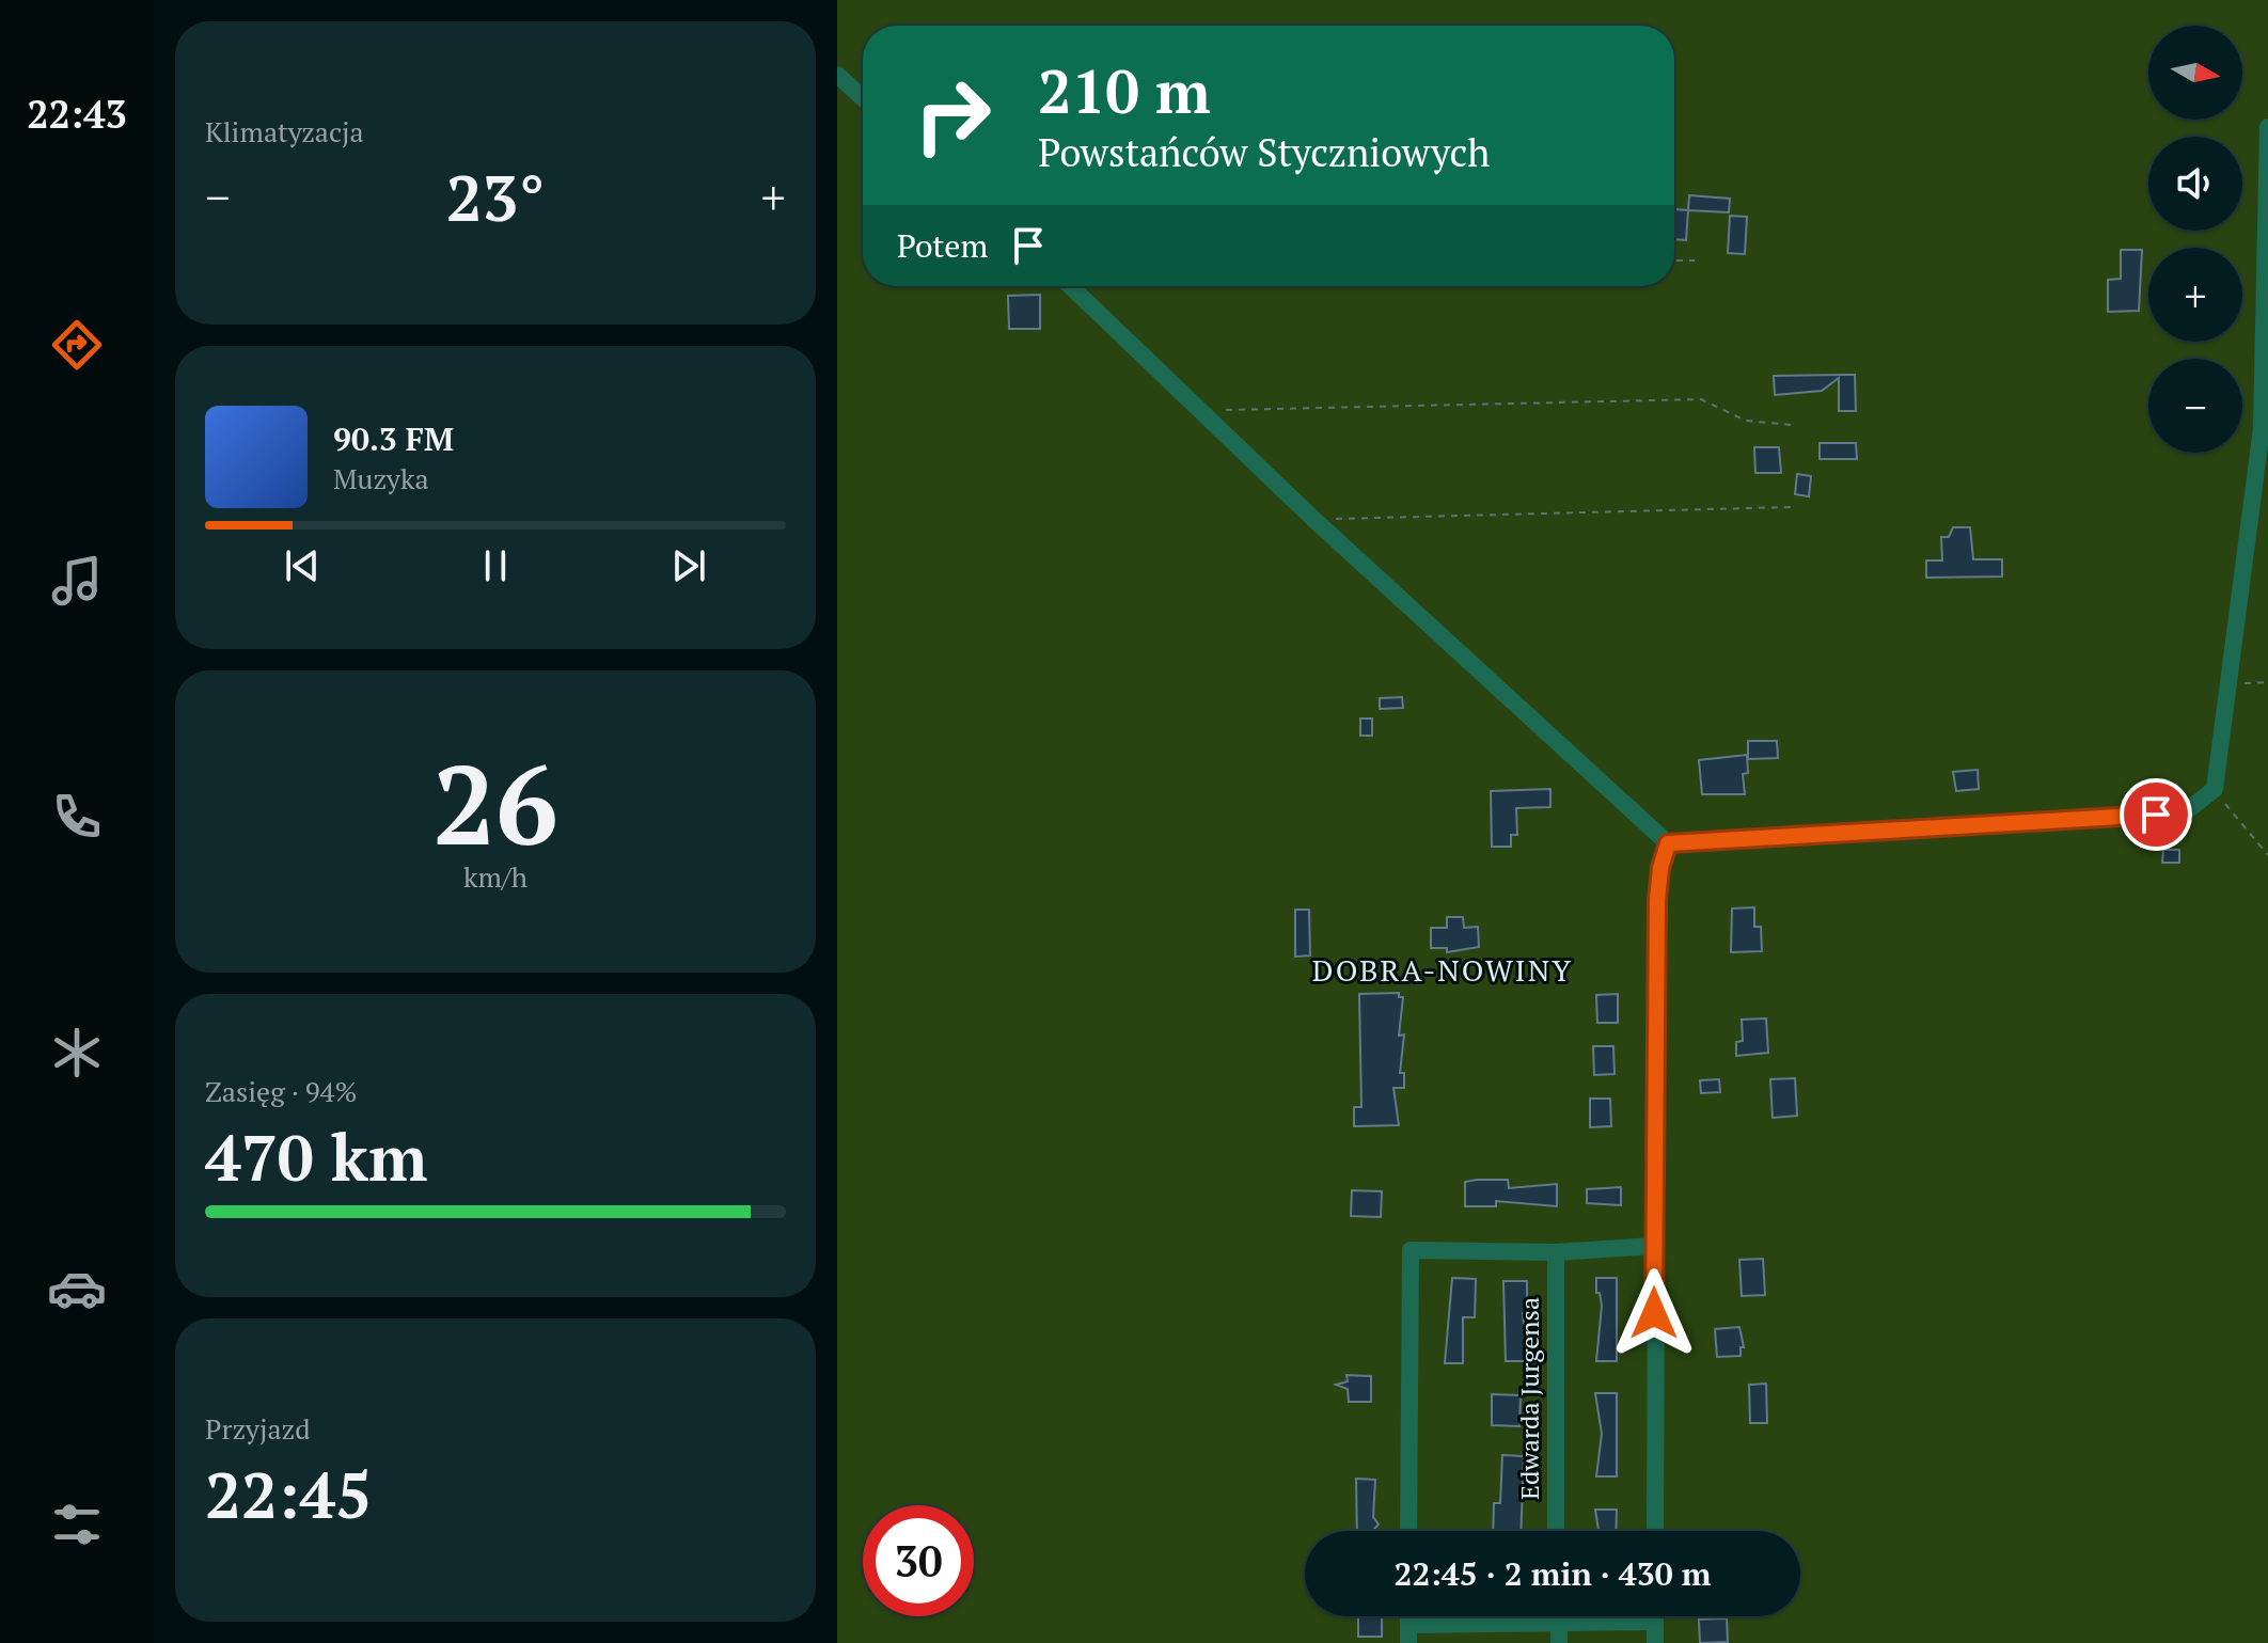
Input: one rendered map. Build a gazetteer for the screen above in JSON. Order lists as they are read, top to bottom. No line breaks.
{"streets":{"street":["Edwarda Jurgensa"]},"districts":["DOBRA-NOWINY"],"north":"right","page":{"tabs":"22:43","tile":["Klimatyzacja",["26","km/h"],["Zasięg · 94%","470 km"],["Przyjazd","22:45"]],"map_buttons":["+","−"],"turn":["210 m","Powstańców Styczniowych"],"heat":["−","23°","+"],"then":"Potem","song":["90.3 FM","Muzyka"],"limit":"30","trip":"22:45 · 2 min · 430 m"}}
